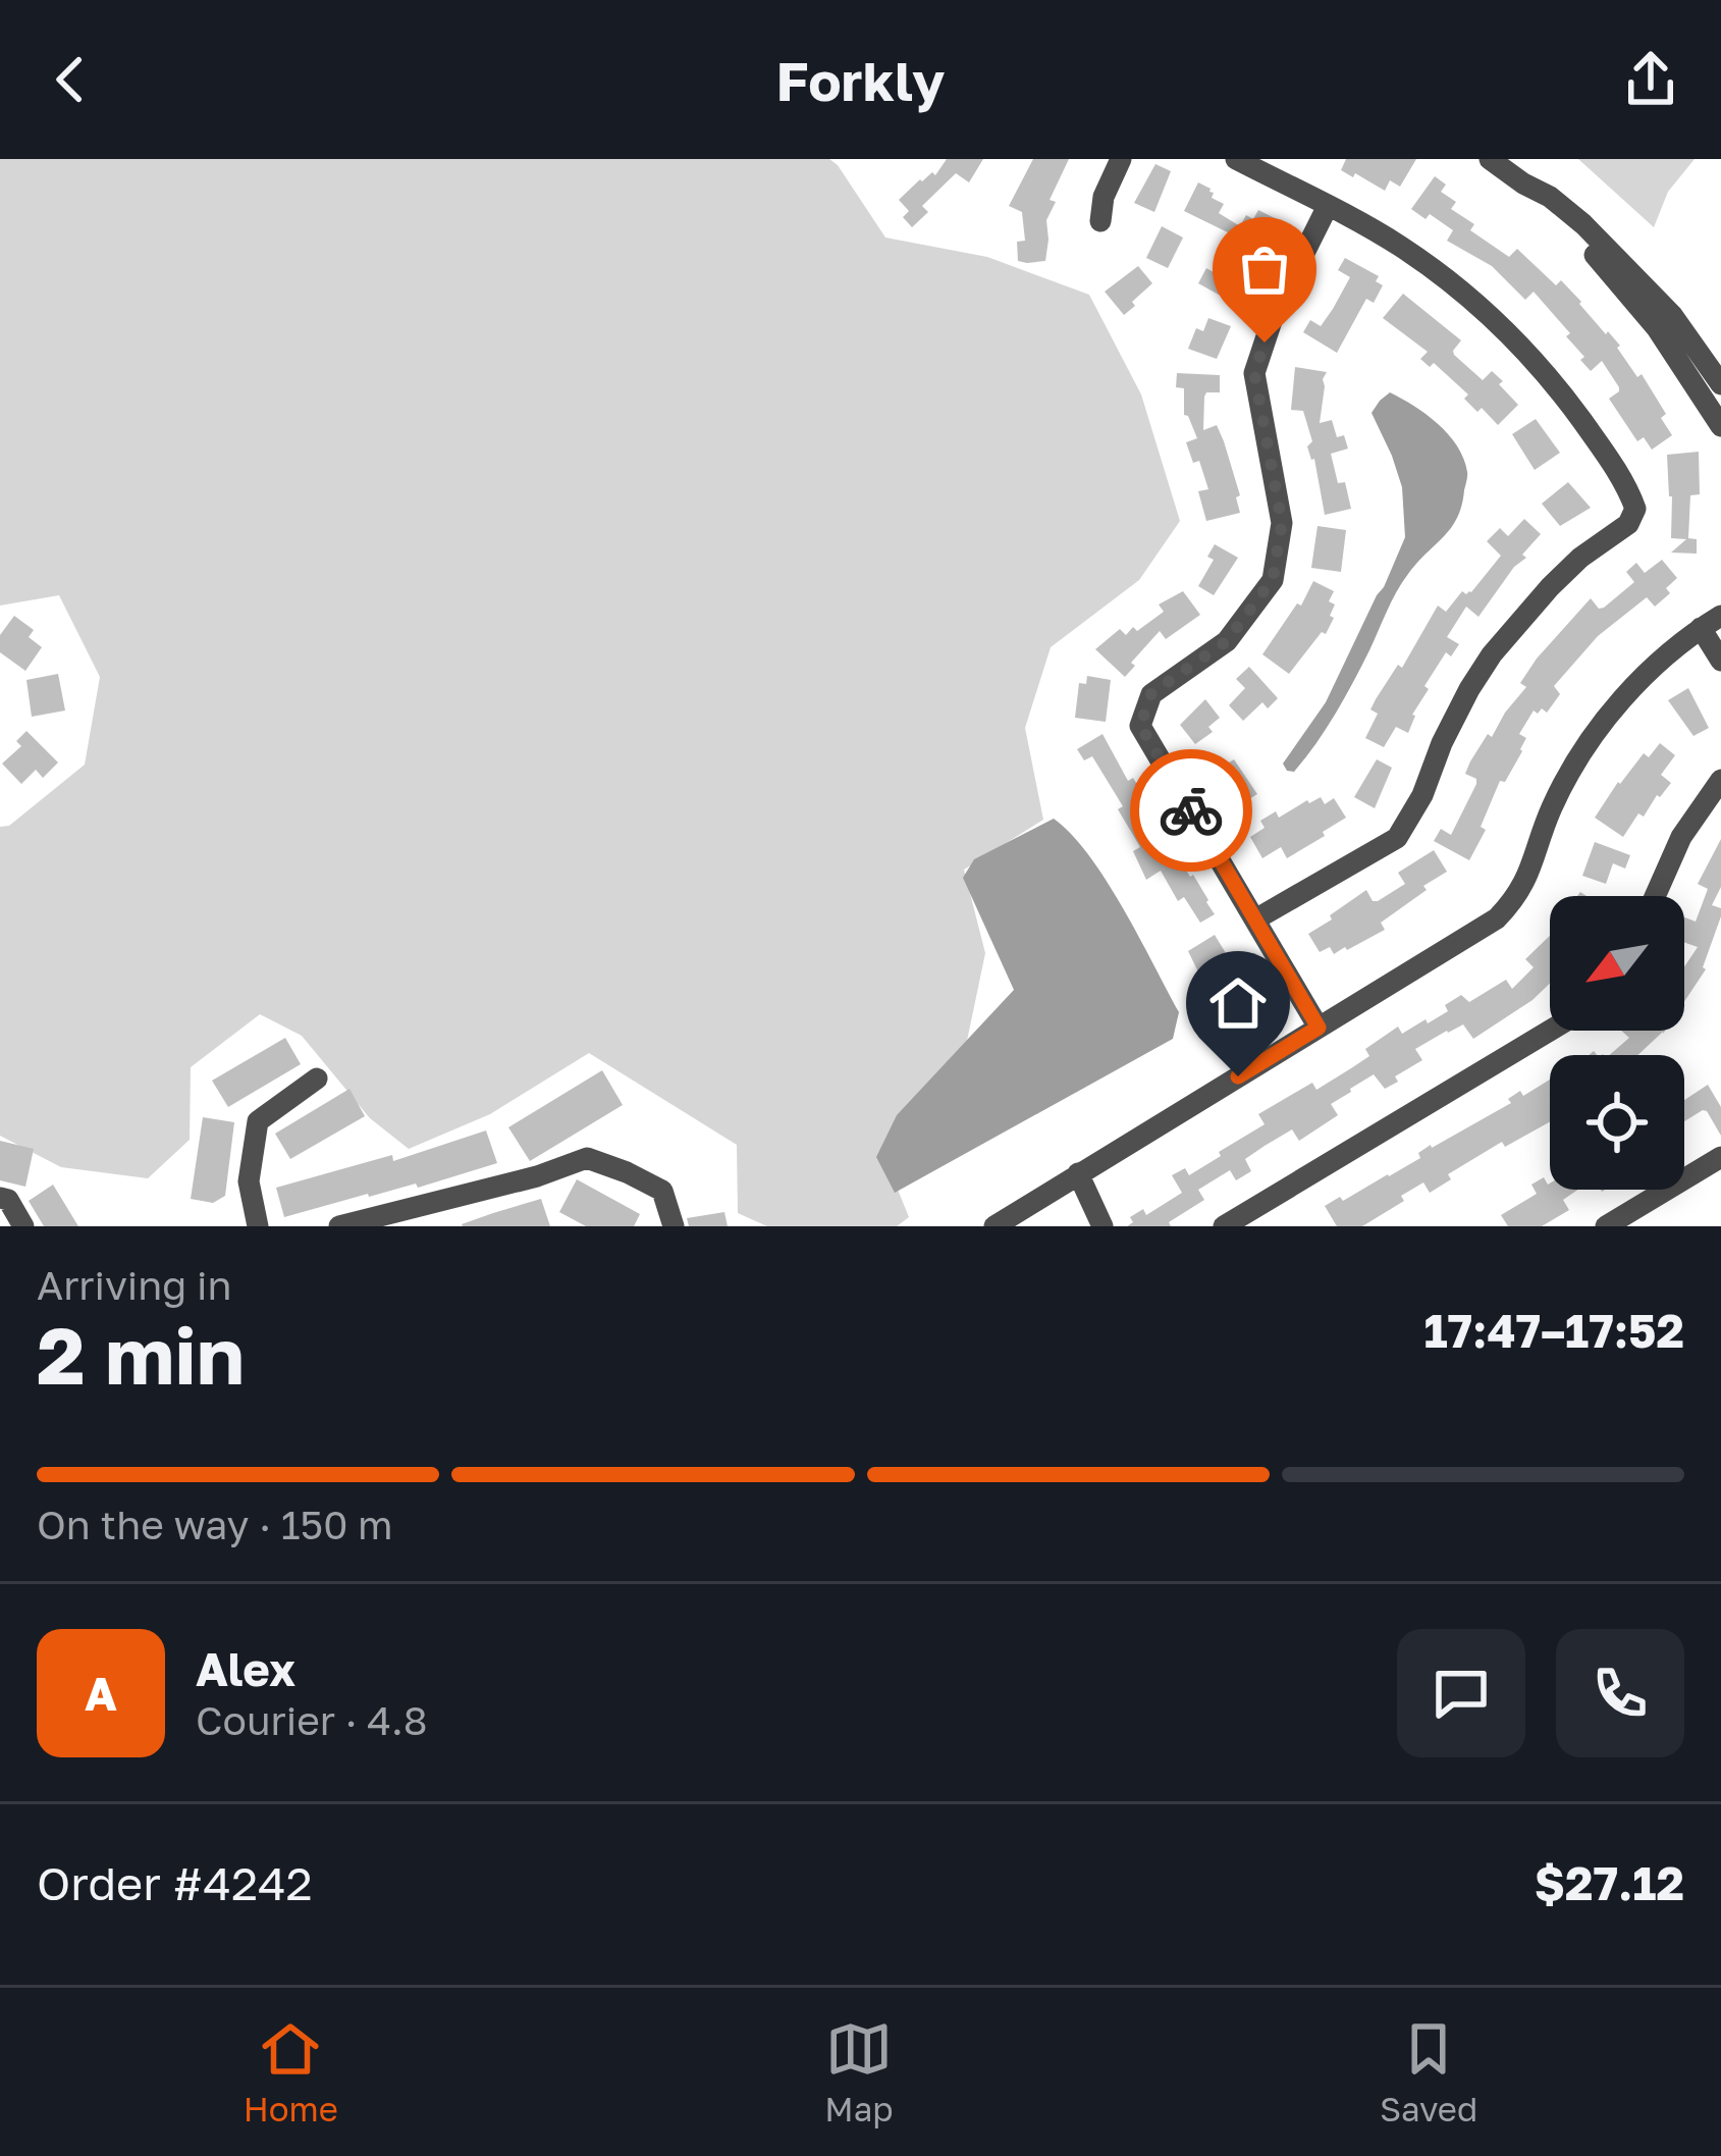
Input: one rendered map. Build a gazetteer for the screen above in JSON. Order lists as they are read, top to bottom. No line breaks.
{"north":"bottom left","page":{"header":"Forkly","heading":["2 min","Arriving in","17:47–17:52"],"panel":["Alex","Courier · 4.8","Order #4242","$27.12"],"bar":"On the way · 150 m","round":"A","tabs":["Home","Map","Saved"]}}
